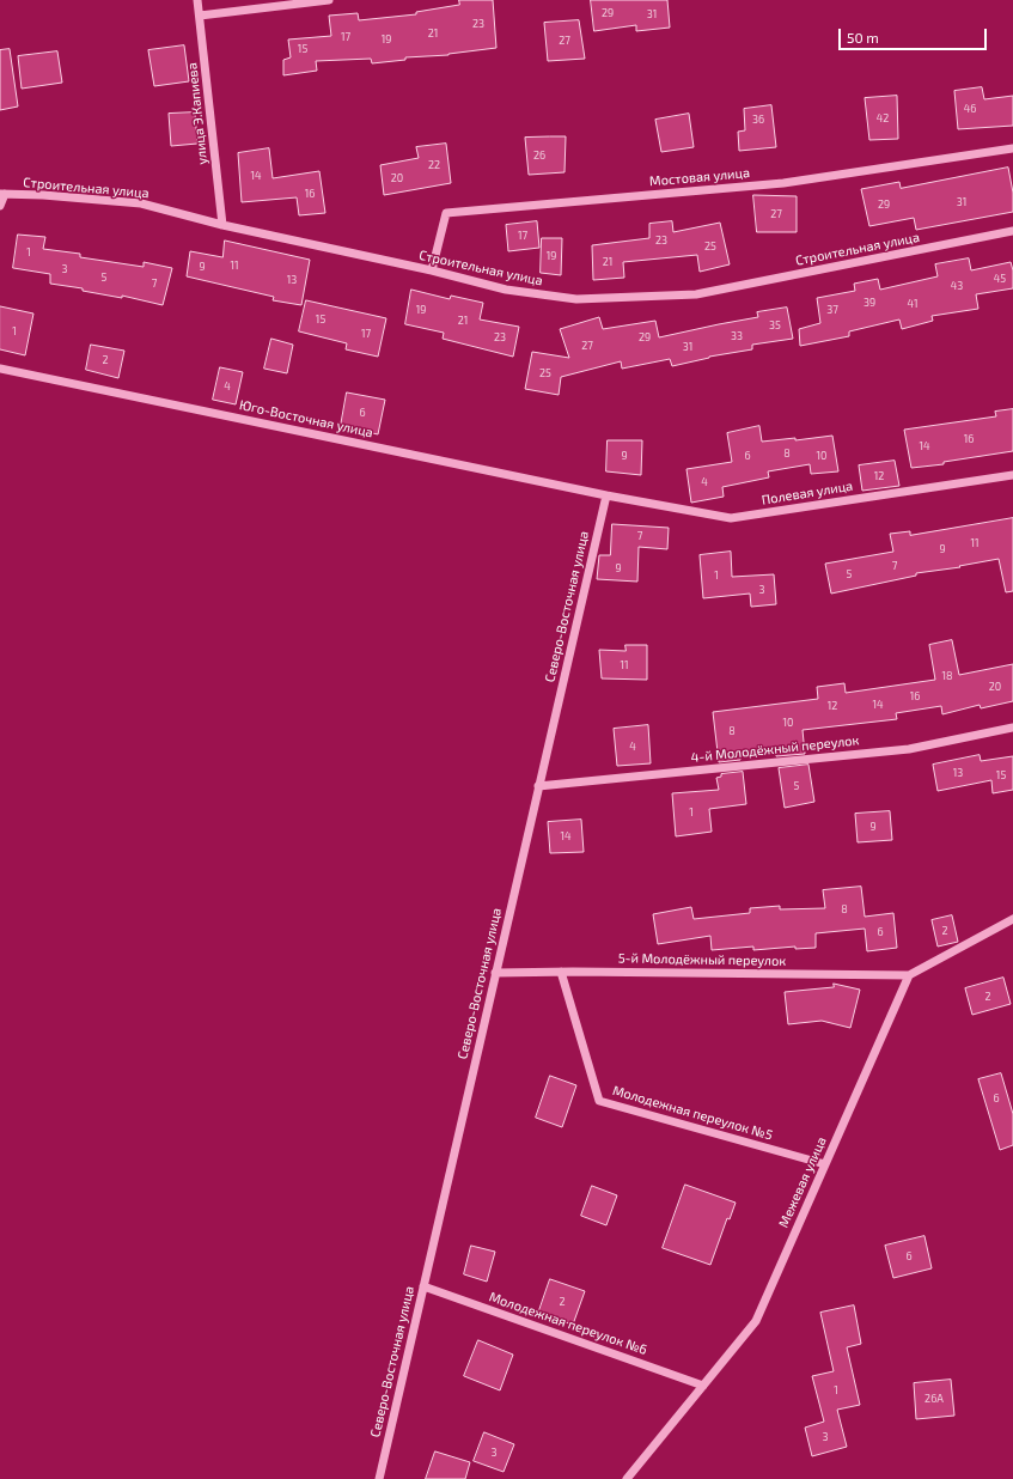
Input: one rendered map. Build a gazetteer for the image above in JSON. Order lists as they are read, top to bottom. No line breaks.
{"streets":{"street":["улица Э.Капиева","Мостовая улица","Строительная улица","Юго-Восточная улица","Полевая улица","Северо-Восточная улица","4-й Молодёжный переулок","5-й Молодёжный переулок","Молодежная переулок №5","Межевая улица","Молодежная переулок №6"]},"crossings":[["улица Э.Капиева","Строительная улица"],["Мостовая улица","Строительная улица"],["Юго-Восточная улица","Полевая улица"],["Юго-Восточная улица","Северо-Восточная улица"],["Полевая улица","Северо-Восточная улица"],["Северо-Восточная улица","4-й Молодёжный переулок"],["Северо-Восточная улица","5-й Молодёжный переулок"],["Северо-Восточная улица","Молодежная переулок №6"],["5-й Молодёжный переулок","Молодежная переулок №5"],["5-й Молодёжный переулок","Межевая улица"],["Молодежная переулок №5","Межевая улица"],["Межевая улица","Молодежная переулок №6"]],"house_numbers":["29","31","23","21","17","19","27","15","46","42","36","26","22","14","20","16","31","29","27","17","23","25","1","19","21","11","9","3","5","45","13","7","43","39","41","19","37","15","21","35","1","17","33","23","29","27","31","2","25","4","6","16","14","8","9","6","10","12","4","7","11","9","7","9","5","1","3","11","18","20","16","14","12","10","8","4","13","15","5","1","9","14","8","2","6","2","6","6","2","1","26А","3","3"],"scale_bar":"50 m"}
